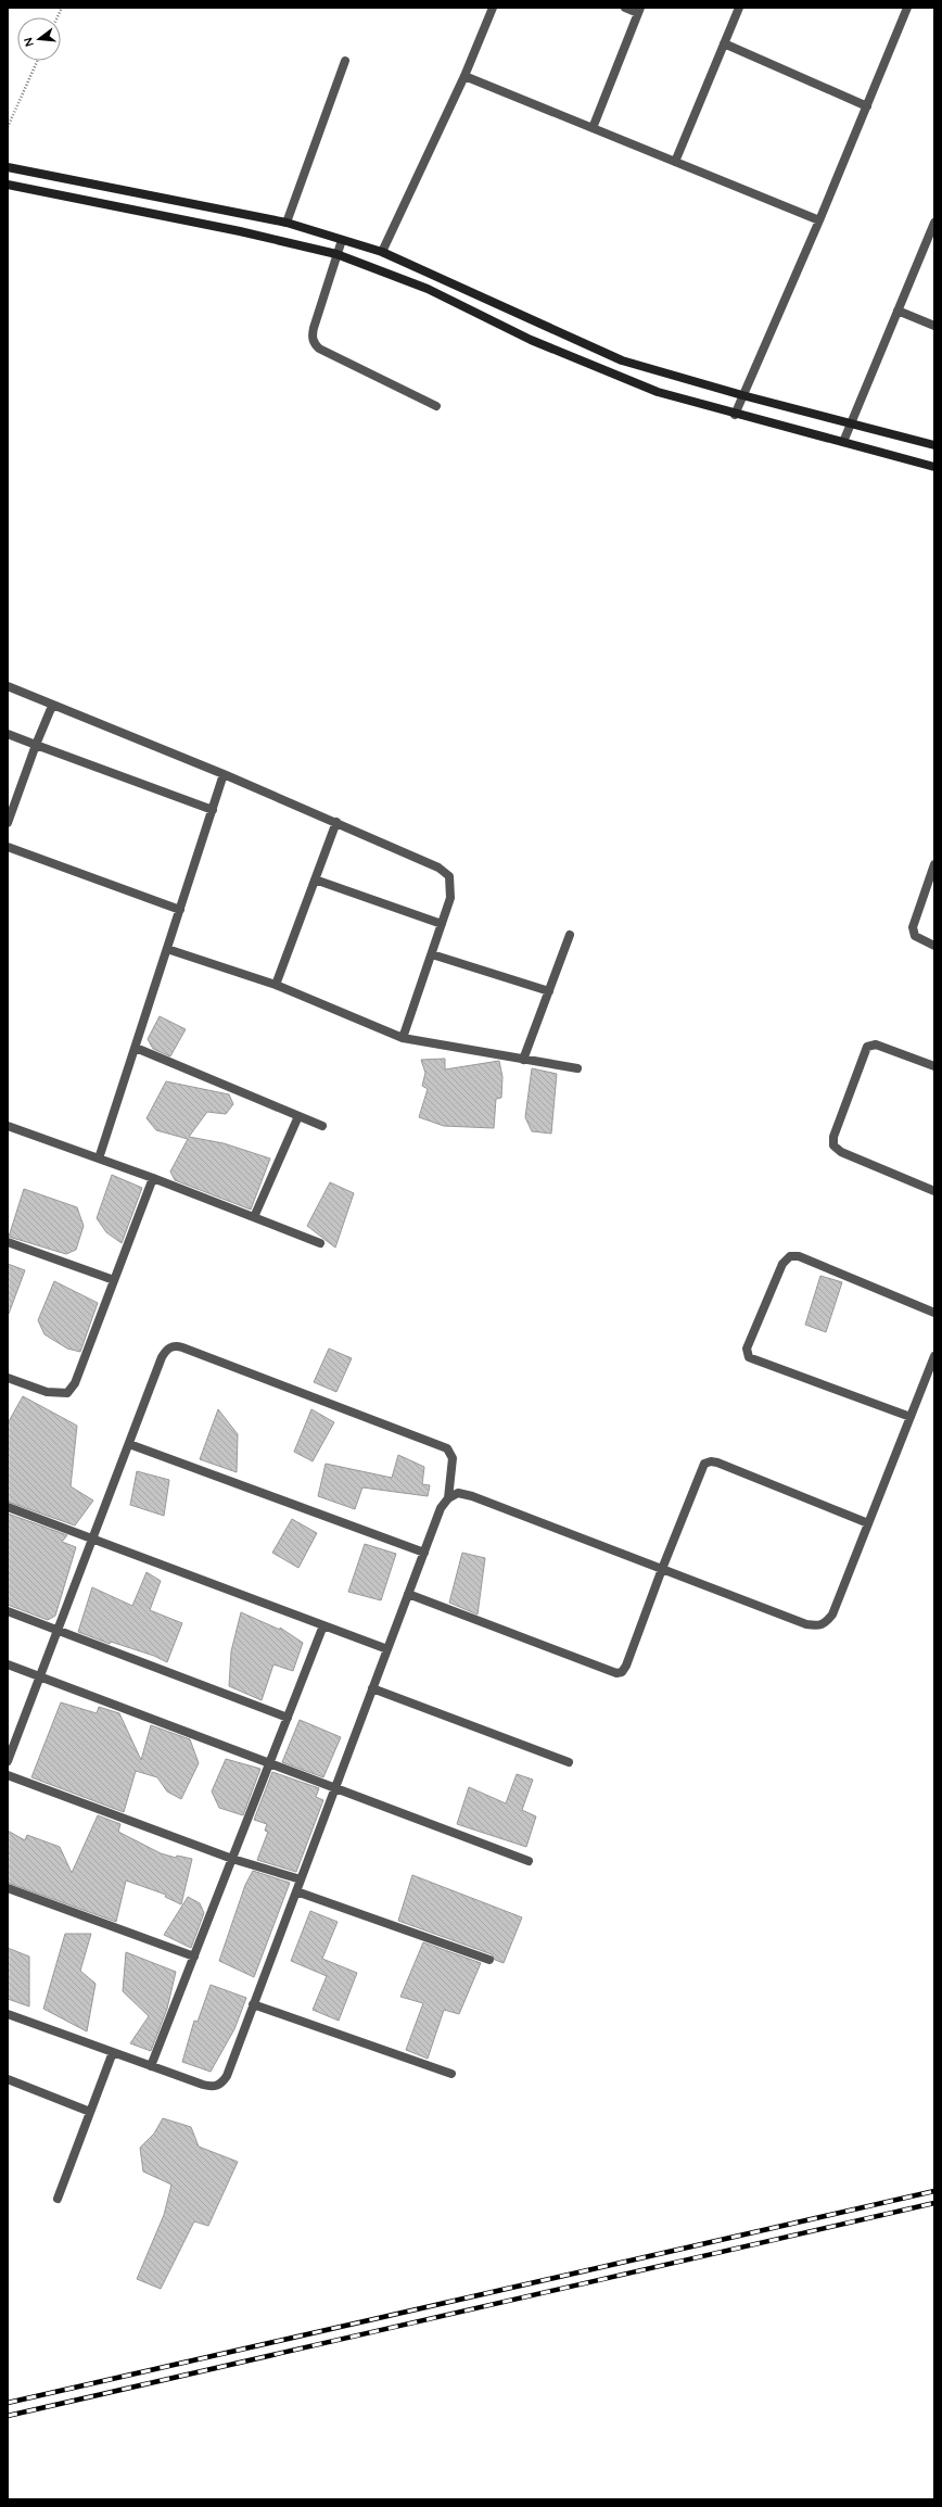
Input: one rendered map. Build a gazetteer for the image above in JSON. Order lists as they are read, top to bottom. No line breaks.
{"north":"left"}
